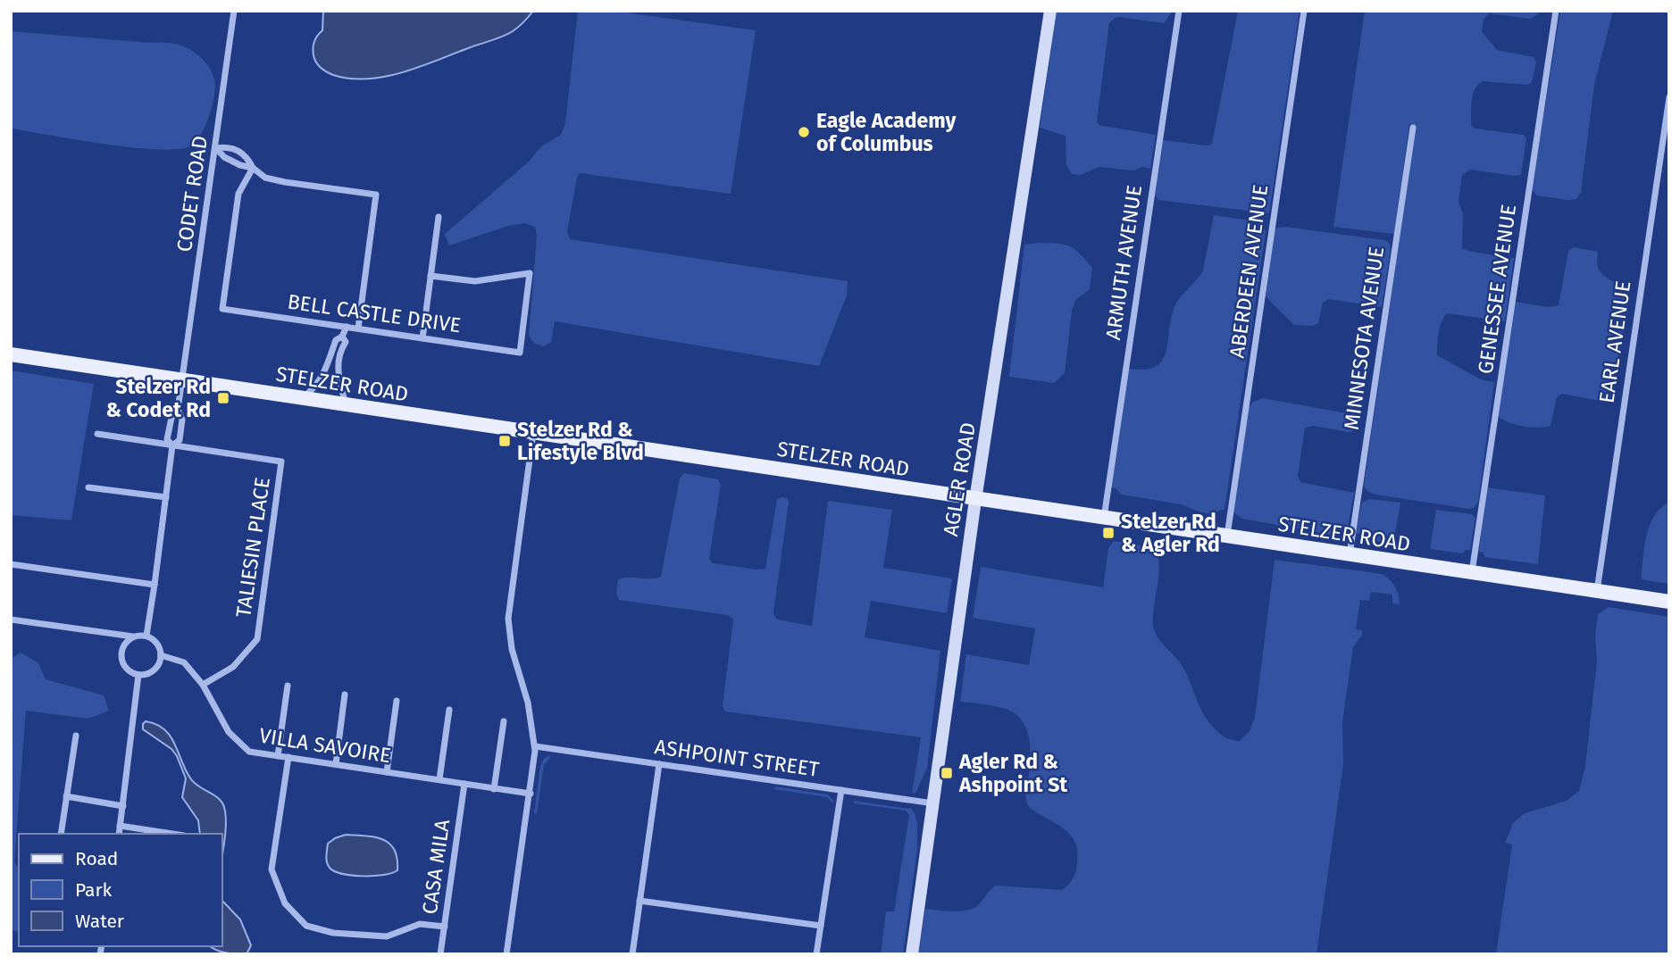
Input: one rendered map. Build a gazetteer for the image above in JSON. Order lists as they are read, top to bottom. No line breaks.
{"streets":{"main road":["STELZER ROAD","AGLER ROAD"],"street":["CODET ROAD","ARMUTH AVENUE","ABERDEEN AVENUE","GENESSEE AVENUE","BELL CASTLE DRIVE","MINNESOTA AVENUE","EARL AVENUE","TALIESIN PLACE","VILLA SAVOIRE","ASHPOINT STREET","CASA MILA"]},"crossings":[["CODET ROAD","STELZER ROAD"],["ARMUTH AVENUE","STELZER ROAD"],["ABERDEEN AVENUE","STELZER ROAD"],["GENESSEE AVENUE","STELZER ROAD"],["MINNESOTA AVENUE","STELZER ROAD"],["EARL AVENUE","STELZER ROAD"],["STELZER ROAD","AGLER ROAD"],["AGLER ROAD","ASHPOINT STREET"],["TALIESIN PLACE","VILLA SAVOIRE"],["VILLA SAVOIRE","CASA MILA"]],"places":{"other":["Eagle Academy of Columbus"],"transit":["Stelzer Rd & Codet Rd","Stelzer Rd & Lifestyle Blvd","Stelzer Rd & Agler Rd","Agler Rd & Ashpoint St"]},"legend":["Road","Park","Water"]}
